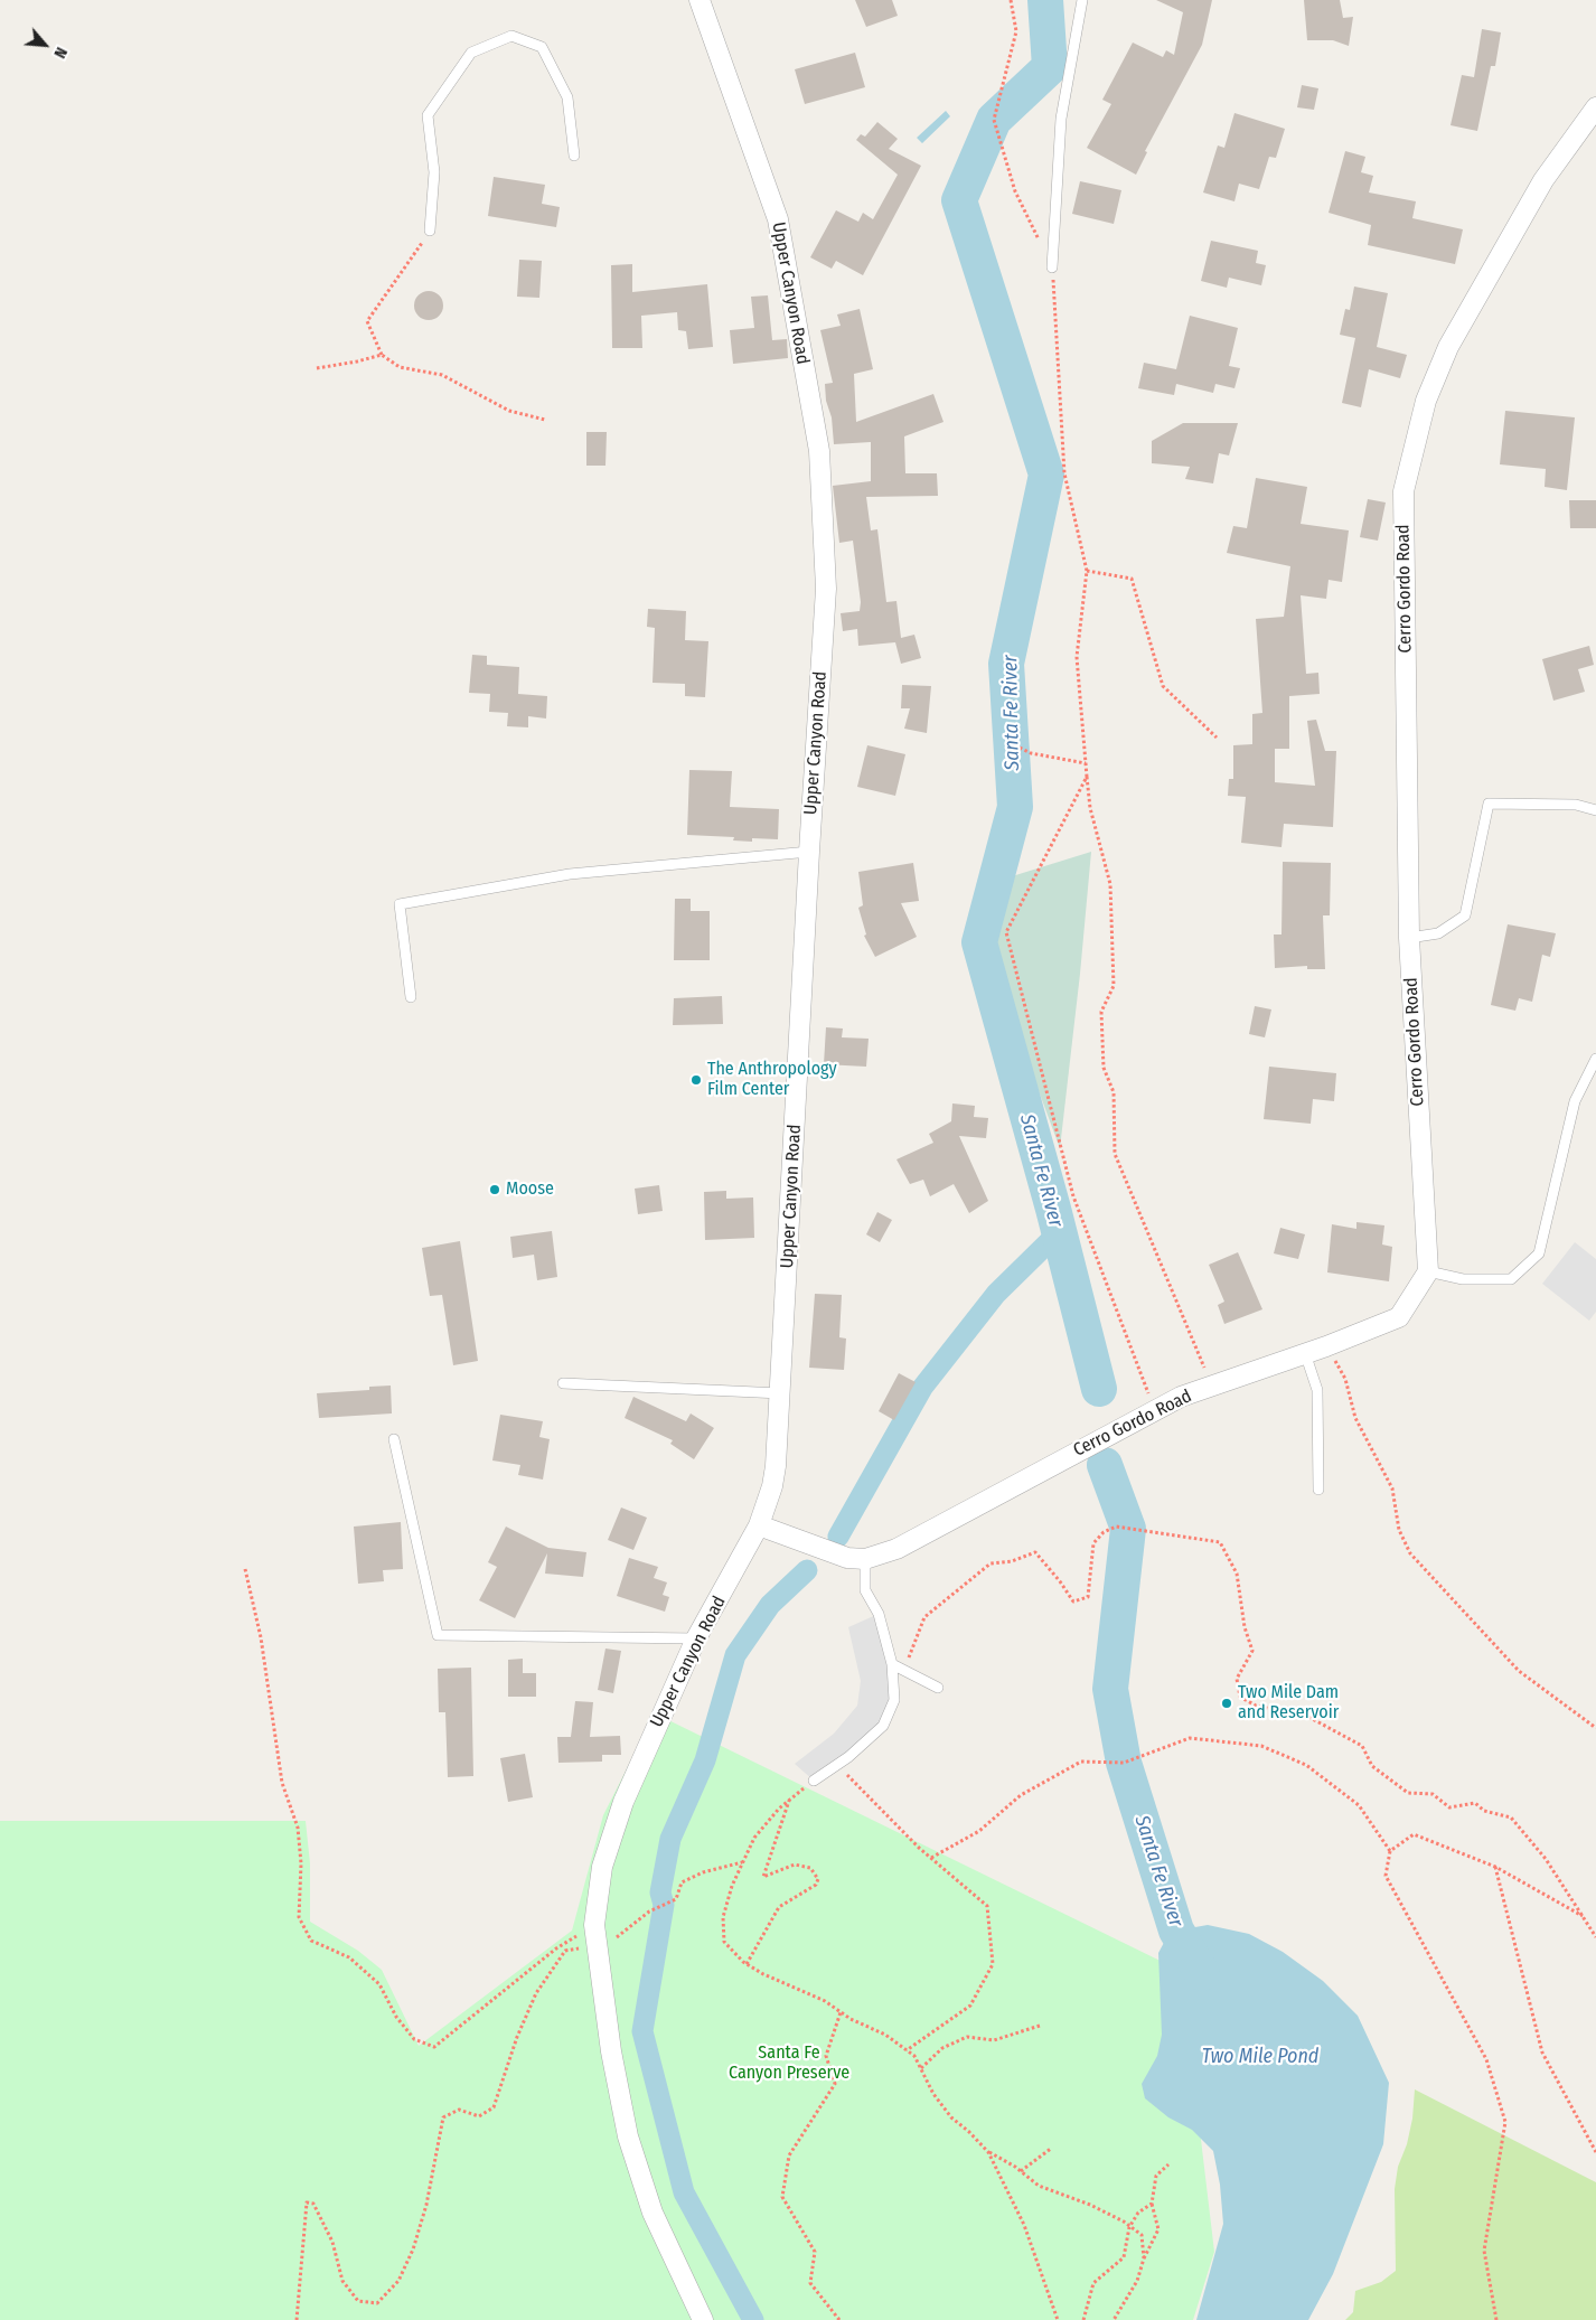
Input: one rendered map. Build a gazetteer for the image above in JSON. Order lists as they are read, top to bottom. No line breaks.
{"streets":{"street":["Upper Canyon Road","Cerro Gordo Road"]},"water":["Santa Fe River","Two Mile Pond"],"parks":["Santa Fe Canyon Preserve"],"places":["The Anthropology Film Center","Moose","Two Mile Dam and Reservoir"],"north":"bottom right"}
